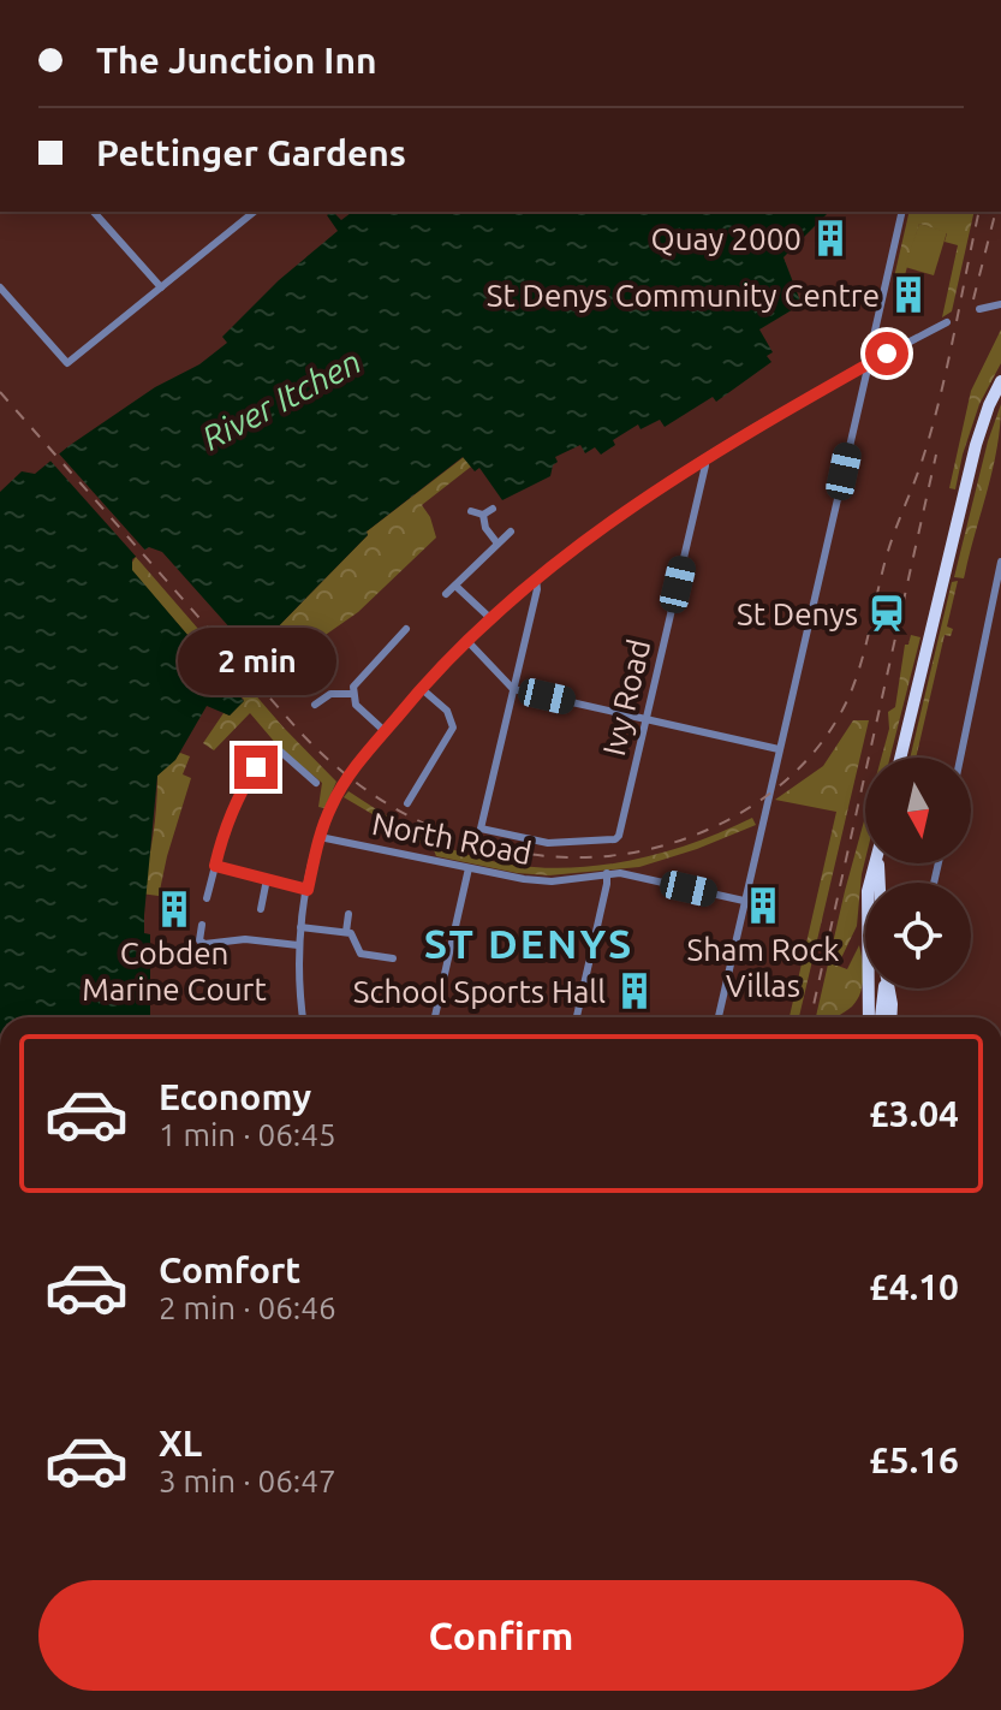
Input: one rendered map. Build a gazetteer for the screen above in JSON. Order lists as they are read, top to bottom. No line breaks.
{"streets":{"street":["Ivy Road","North Road"]},"districts":["ST DENYS"],"water":["River Itchen"],"places":{"building":["Quay 2000","St Denys Community Centre","Sham Rock Villas","Cobden Marine Court","School Sports Hall"],"station":["St Denys"]},"north":"bottom","page":{"banner":["The Junction Inn","Pettinger Gardens"],"bubble":"2 min","list":[{"name":"Economy","note":"1 min · 06:45","value":"£3.04"},{"name":"Comfort","note":"2 min · 06:46","value":"£4.10"},{"name":"XL","note":"3 min · 06:47","value":"£5.16"}],"buttons":"Confirm"}}
